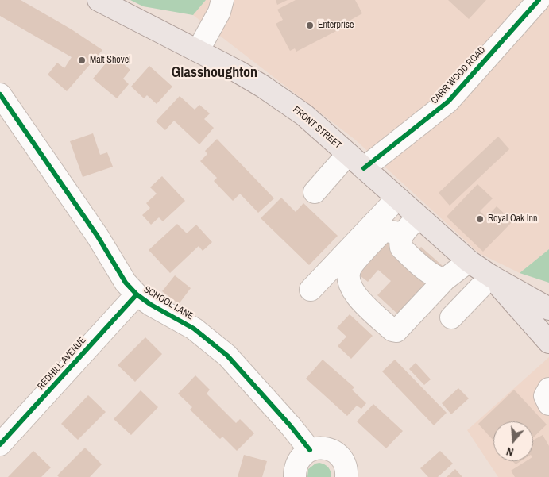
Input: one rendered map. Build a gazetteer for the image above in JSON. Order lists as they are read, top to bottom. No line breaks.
{"streets":{"main road":["FRONT STREET"],"street":["CARR WOOD ROAD","SCHOOL LANE","REDHILL AVENUE"]},"crossings":[["CARR WOOD ROAD","FRONT STREET"],["SCHOOL LANE","REDHILL AVENUE"]],"districts":["Glasshoughton"],"places":["Enterprise","Malt Shovel","Royal Oak Inn"],"north":"bottom"}
